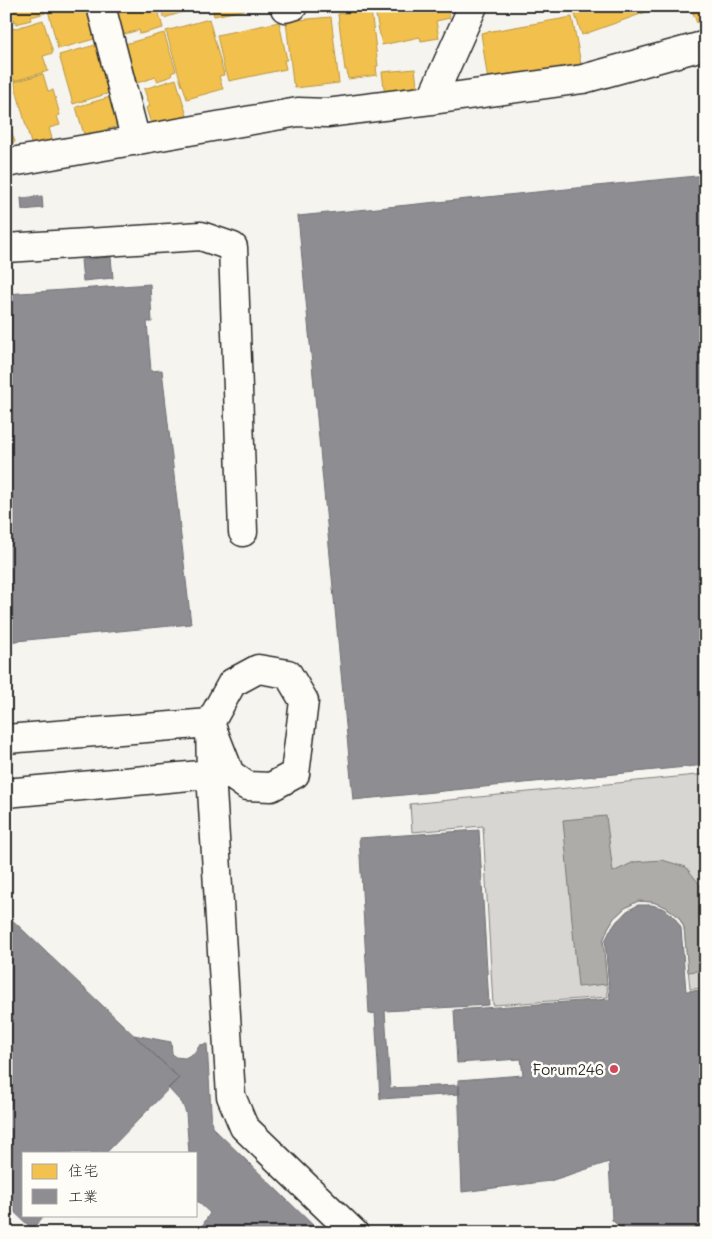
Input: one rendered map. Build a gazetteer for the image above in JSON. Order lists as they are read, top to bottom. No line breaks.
{"places":["Forum246"],"legend":["住宅","工業"]}
